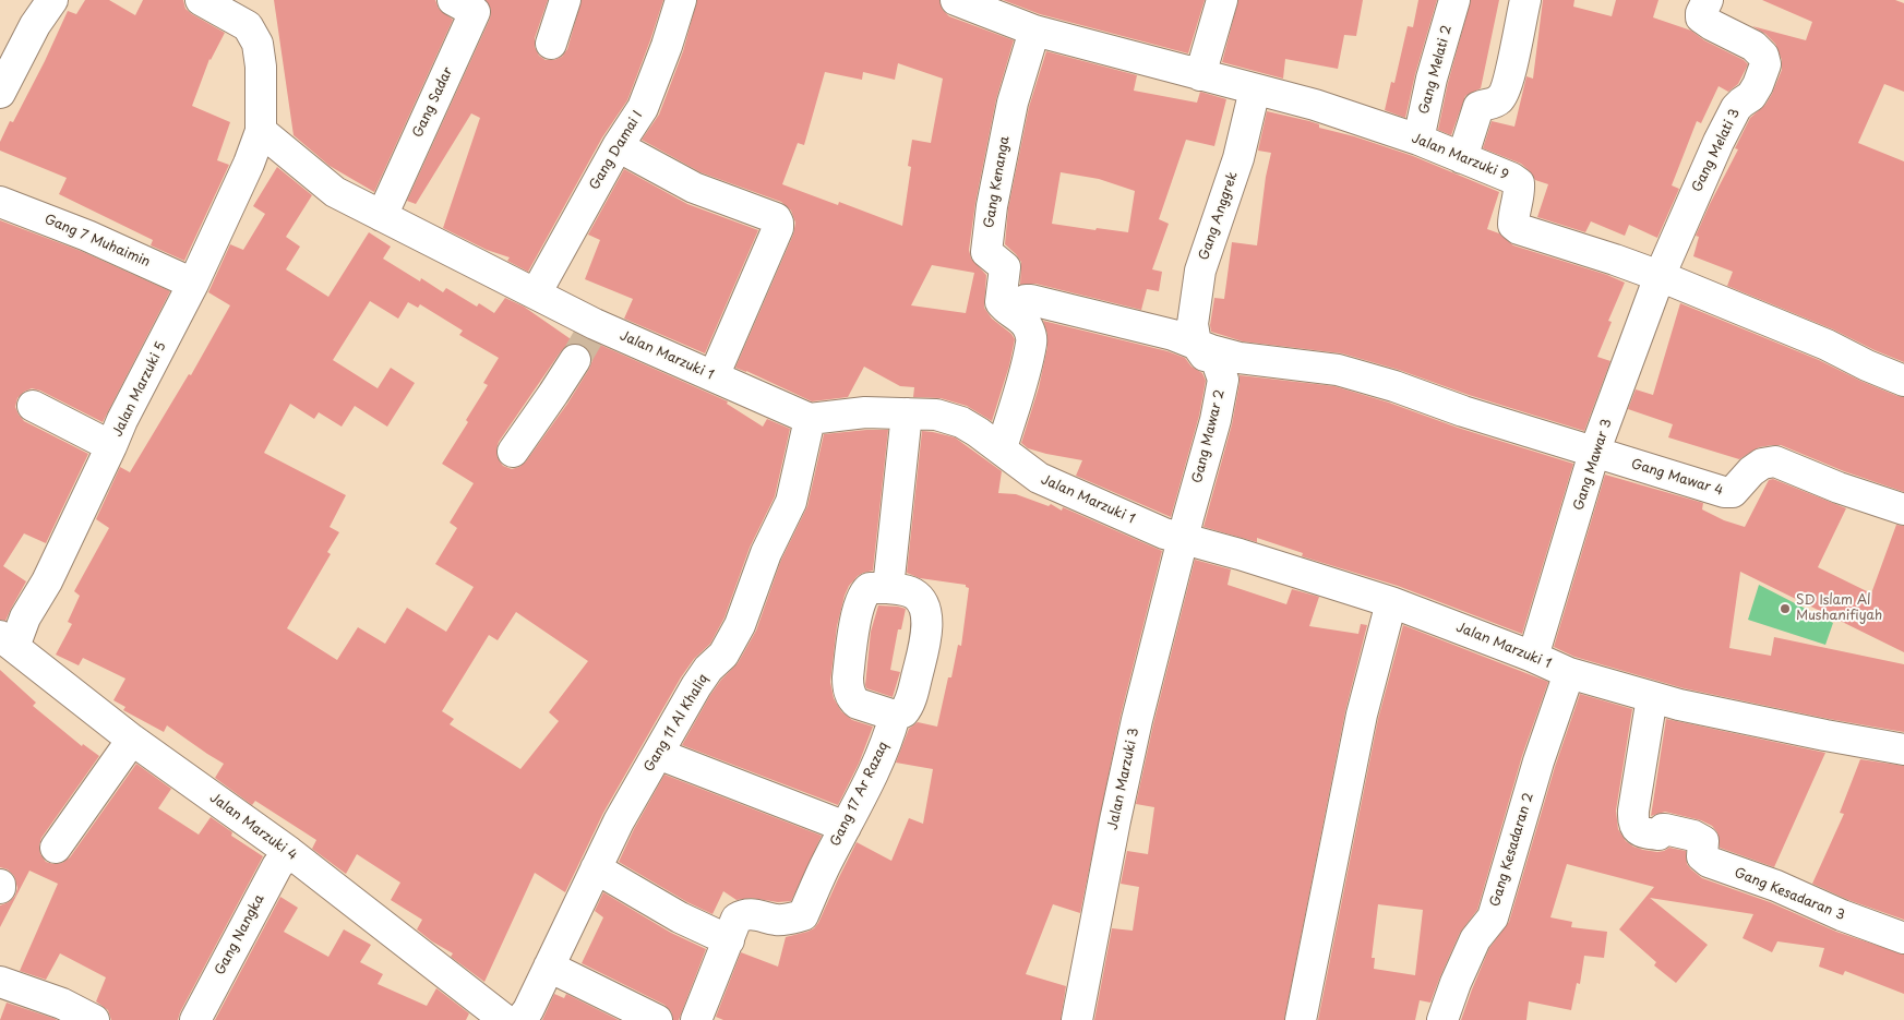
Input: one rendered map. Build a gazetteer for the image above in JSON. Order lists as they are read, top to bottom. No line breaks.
{"streets":{"street":["Gang Melati 2","Gang Sadar","Gang Damai I","Gang Melati 3","Jalan Marzuki 9","Gang Kenanga","Gang Anggrek","Gang 7 Muhaimin","Jalan Marzuki 1","Jalan Marzuki 5","Gang Mawar 2","Gang Mawar 3","Gang Mawar 4","Gang 11 Al Khaliq","Jalan Marzuki 3","Gang 17 Ar Razaq","Jalan Marzuki 4","Gang Kesadaran 2","Gang Kesadaran 3","Gang Nangka"]},"crossings":[["Gang Melati 2","Jalan Marzuki 9"],["Gang Sadar","Jalan Marzuki 1"],["Gang Damai I","Jalan Marzuki 1"],["Gang Melati 3","Jalan Marzuki 9"],["Gang Melati 3","Gang Mawar 3"],["Jalan Marzuki 9","Gang Kenanga"],["Jalan Marzuki 9","Gang Anggrek"],["Jalan Marzuki 9","Gang Mawar 3"],["Gang Anggrek","Gang Mawar 2"],["Gang 7 Muhaimin","Jalan Marzuki 5"],["Jalan Marzuki 1","Jalan Marzuki 5"],["Jalan Marzuki 1","Gang Mawar 2"],["Jalan Marzuki 1","Gang Mawar 3"],["Jalan Marzuki 1","Gang 11 Al Khaliq"],["Jalan Marzuki 1","Jalan Marzuki 3"],["Jalan Marzuki 1","Gang Kesadaran 2"],["Jalan Marzuki 1","Gang Kesadaran 3"],["Jalan Marzuki 5","Jalan Marzuki 4"],["Gang Mawar 2","Jalan Marzuki 3"],["Gang Mawar 3","Gang Mawar 4"],["Jalan Marzuki 4","Gang Nangka"]],"places":["SD Islam Al Mushanifiyah"]}
